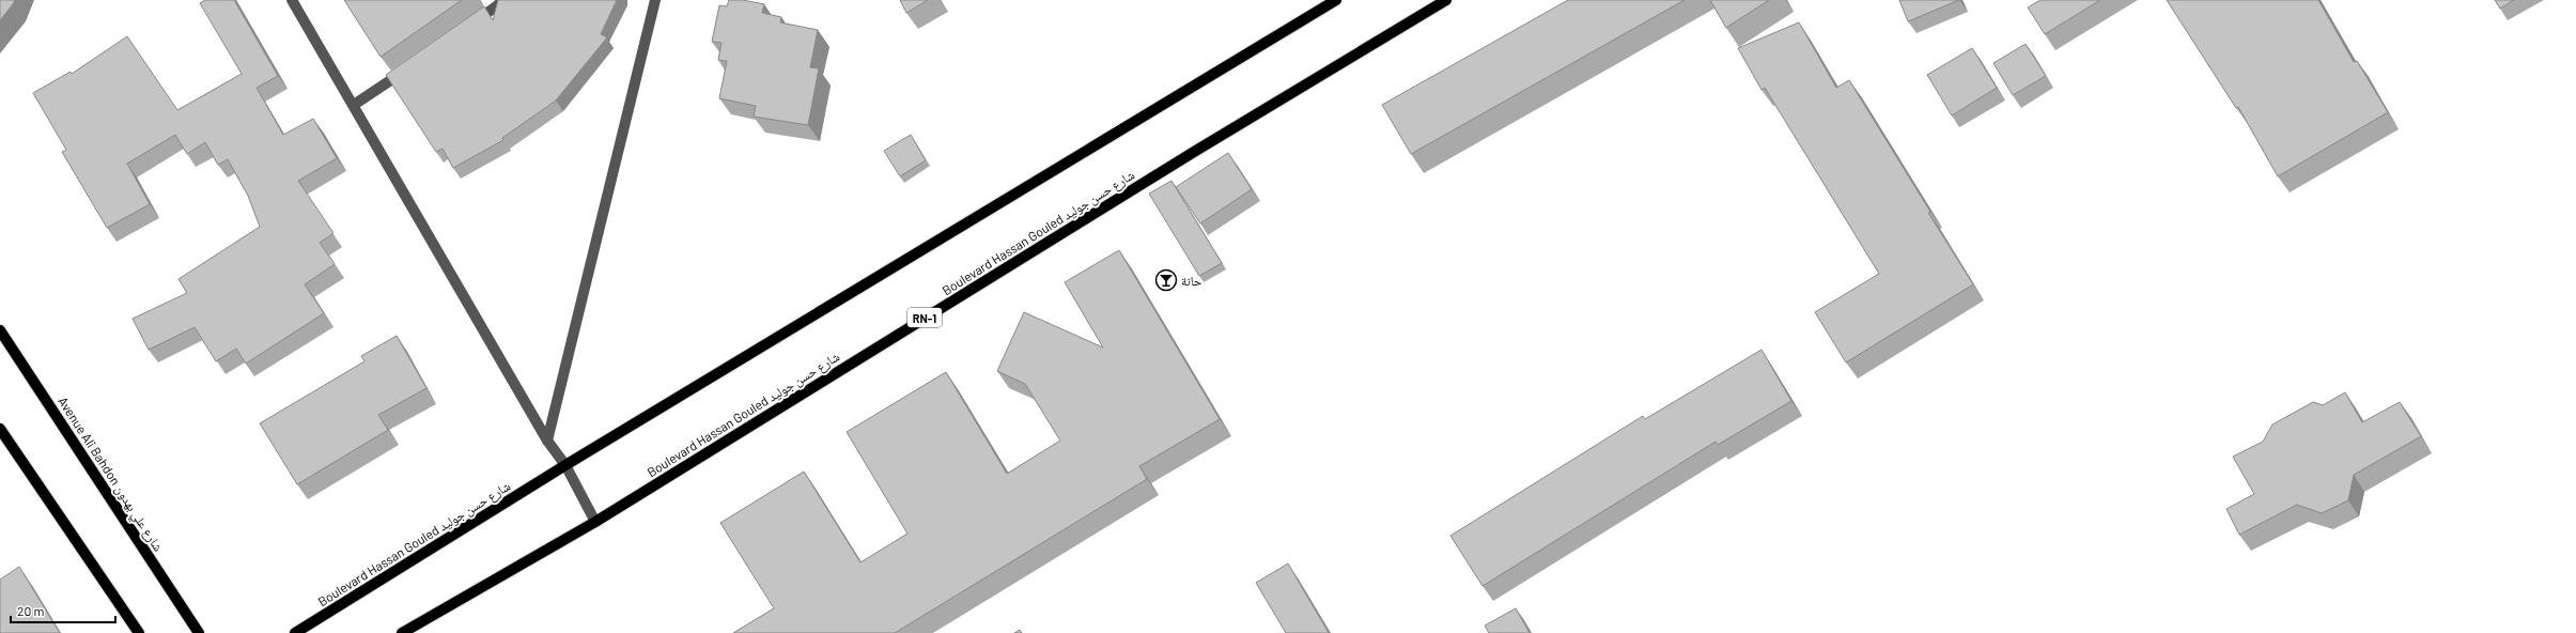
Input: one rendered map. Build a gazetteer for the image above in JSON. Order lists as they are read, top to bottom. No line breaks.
{"streets":{"main road":["Boulevard Hassan Gouled شارع حسن جوليد","RN-1","Avenue Ali Bahdon شارع علي بهدون"]},"places":{"bar":["حانة"]},"scale_bar":"20 m"}
